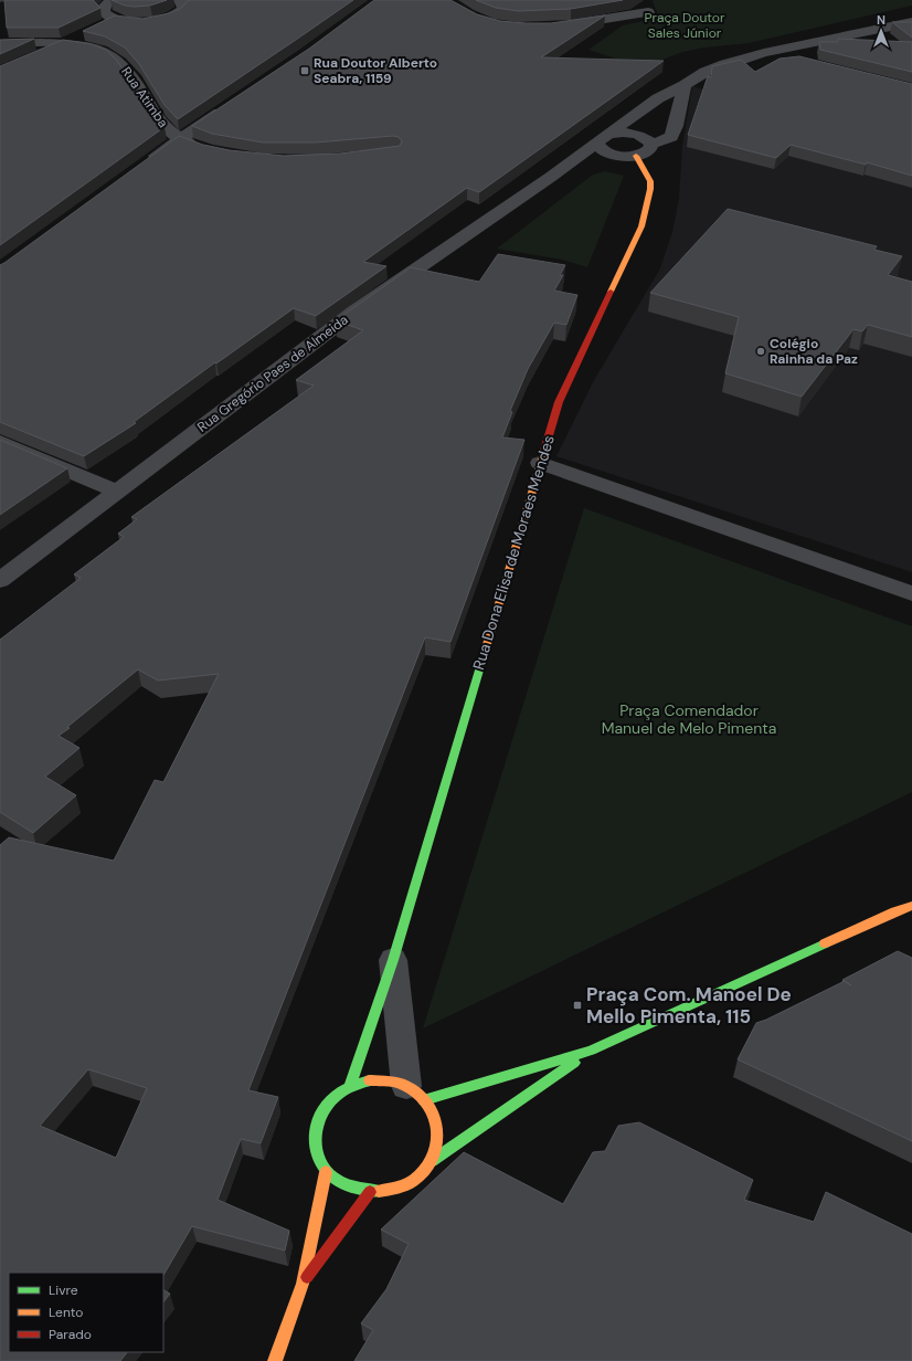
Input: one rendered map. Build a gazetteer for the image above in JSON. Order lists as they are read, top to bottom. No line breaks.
{"streets":{"street":["Rua Atimba","Rua Gregório Paes de Almeida","Rua Dona Elisa de Moraes Mendes"]},"parks":["Praça Doutor Sales Júnior","Praça Comendador Manuel de Melo Pimenta"],"places":{"transit":["Rua Doutor Alberto Seabra, 1159","Praça Com. Manoel De Mello Pimenta, 115"],"other":["Colégio Rainha da Paz"]},"legend":["Livre","Lento","Parado"],"north":"top"}
